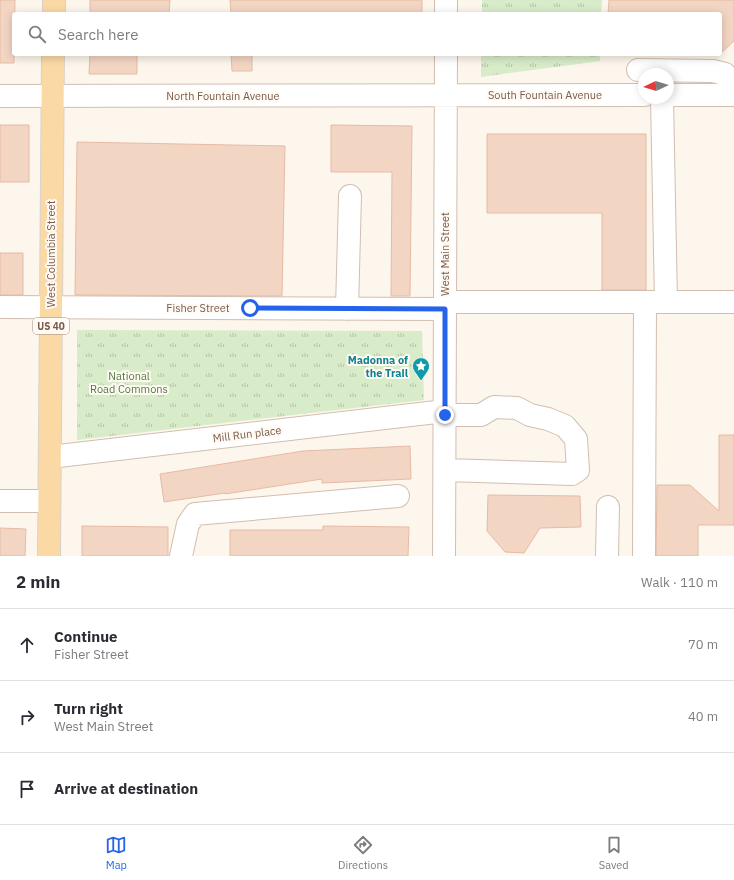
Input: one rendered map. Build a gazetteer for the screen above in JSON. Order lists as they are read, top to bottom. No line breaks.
{"streets":{"main road":["West Columbia Street","US 40"],"street":["South Fountain Avenue","North Fountain Avenue","West Main Street","Fisher Street","Mill Run place"]},"crossings":[["South Fountain Avenue","North Fountain Avenue"],["South Fountain Avenue","West Main Street"],["North Fountain Avenue","West Columbia Street"],["North Fountain Avenue","West Main Street"],["North Fountain Avenue","US 40"],["West Columbia Street","Fisher Street"],["West Columbia Street","US 40"],["West Columbia Street","Mill Run place"],["West Main Street","Fisher Street"],["West Main Street","Mill Run place"]],"parks":["National Road Commons"],"places":{"place":["Madonna of the Trail"]},"north":"left","page":{"search":"Search here","heading":["2 min","Walk · 110 m"],"list":[["Continue","Fisher Street","70 m"],["Turn right","West Main Street","40 m"],"Arrive at destination"],"nav":["Map","Directions","Saved"]}}
